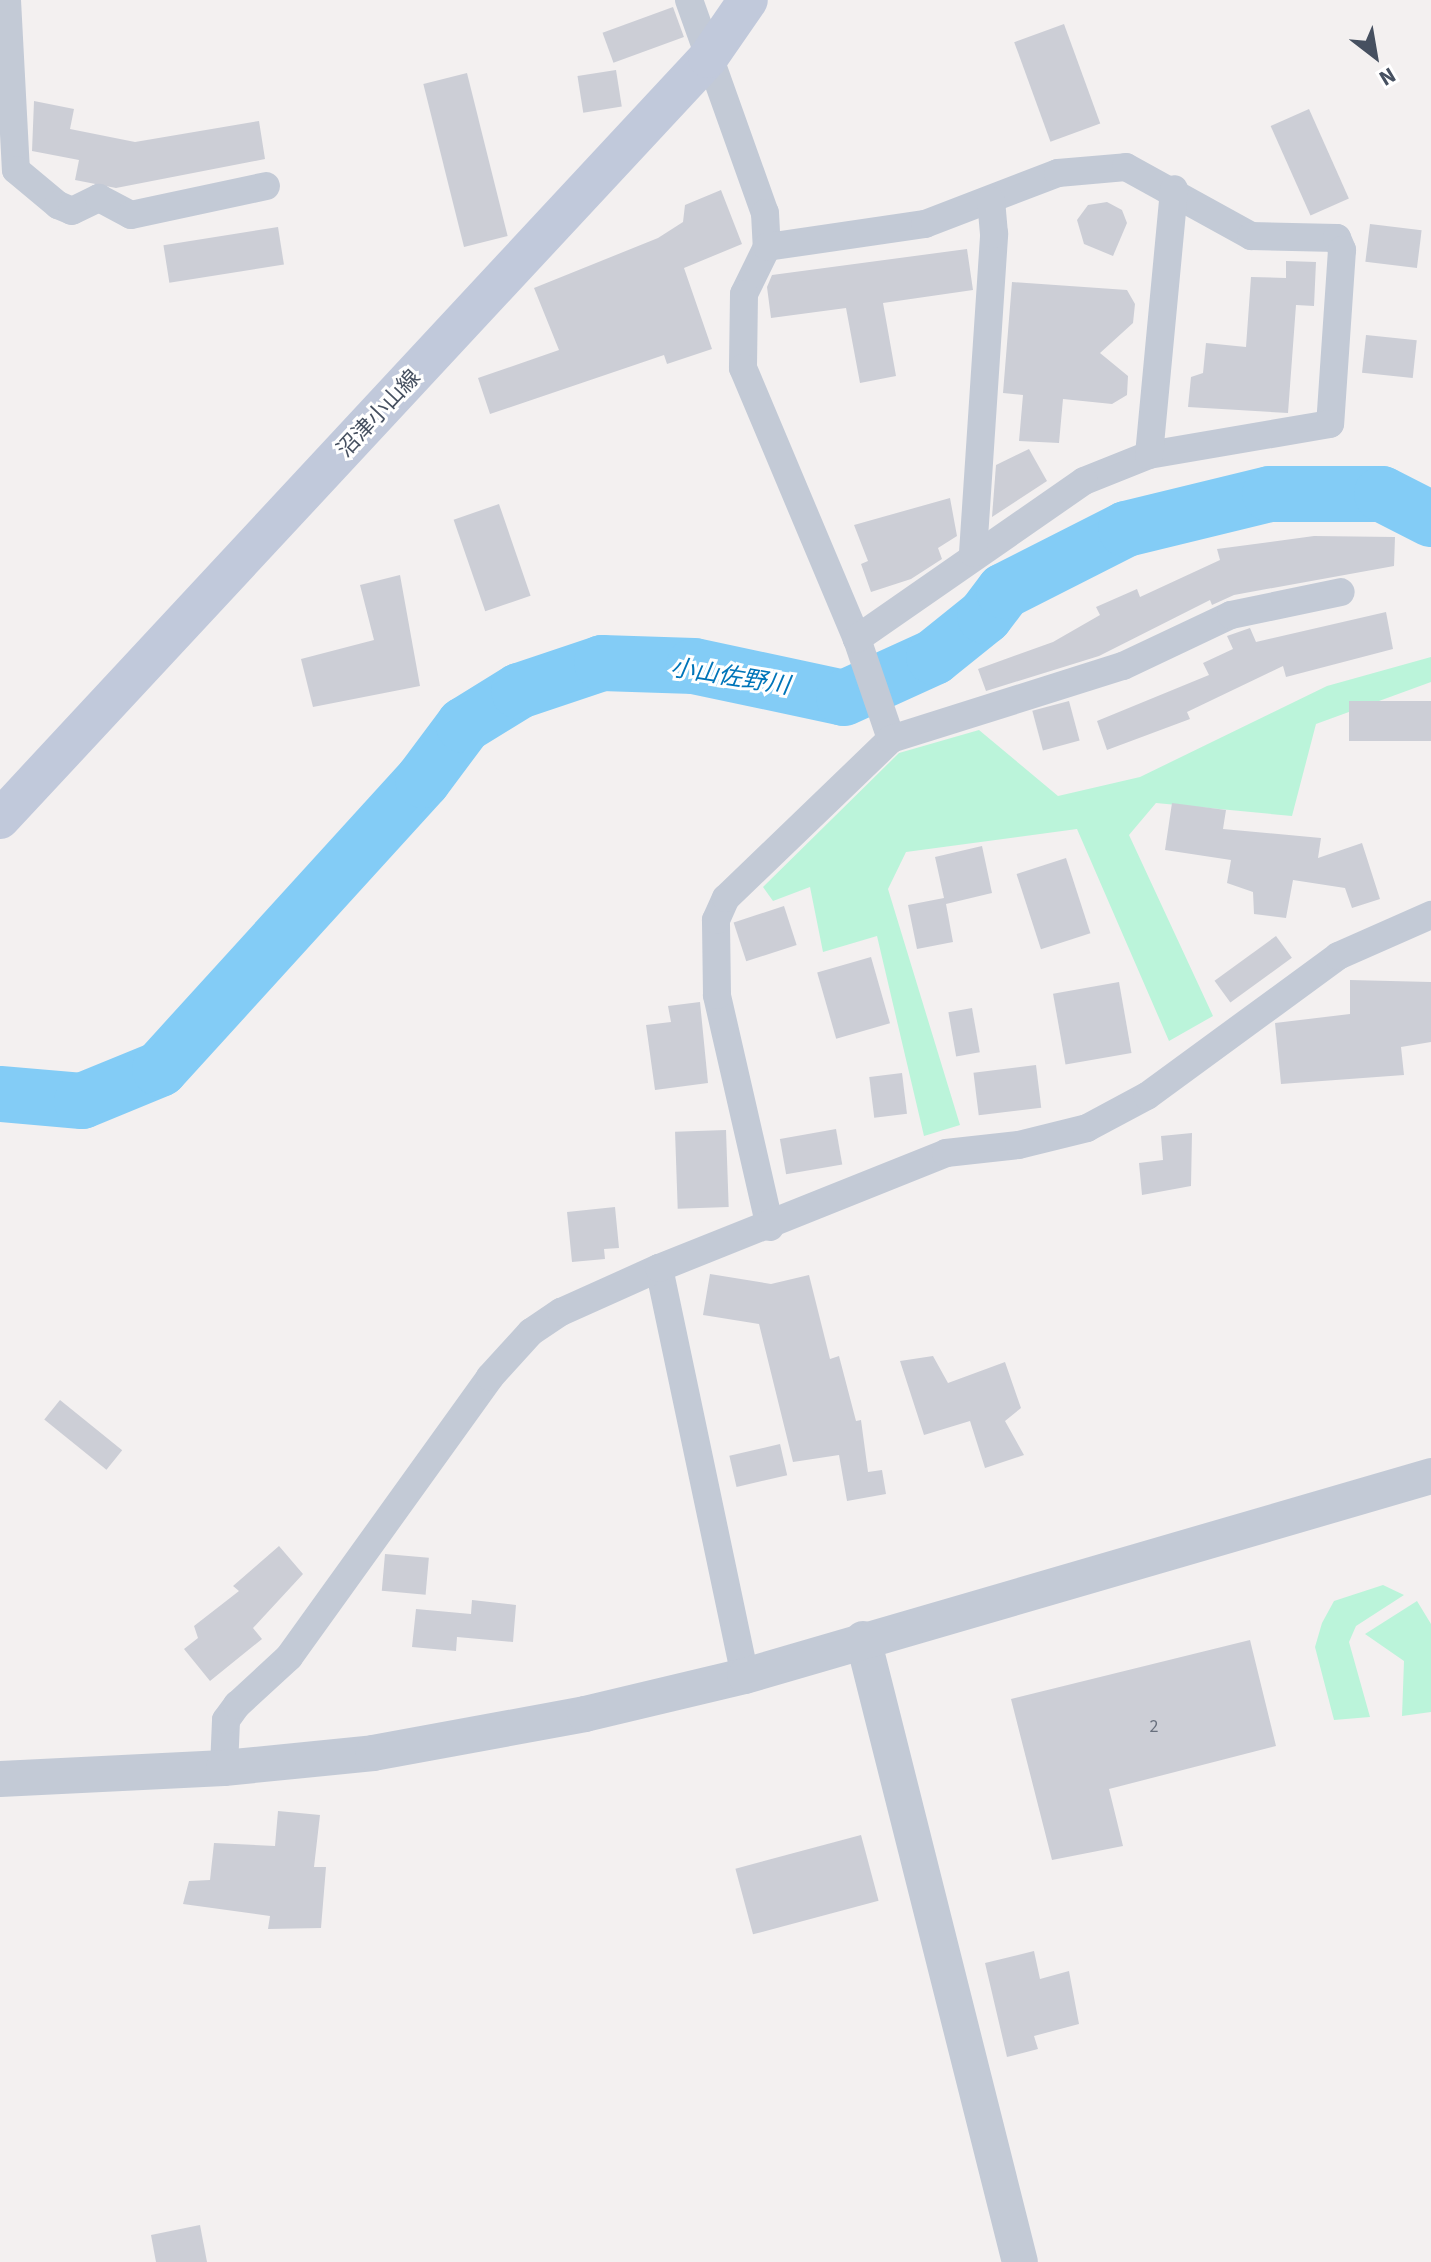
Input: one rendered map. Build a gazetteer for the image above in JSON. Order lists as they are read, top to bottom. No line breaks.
{"streets":{"main road":["沼津小山線"]},"water":["小山佐野川"],"house_numbers":["2"],"north":"bottom right"}
